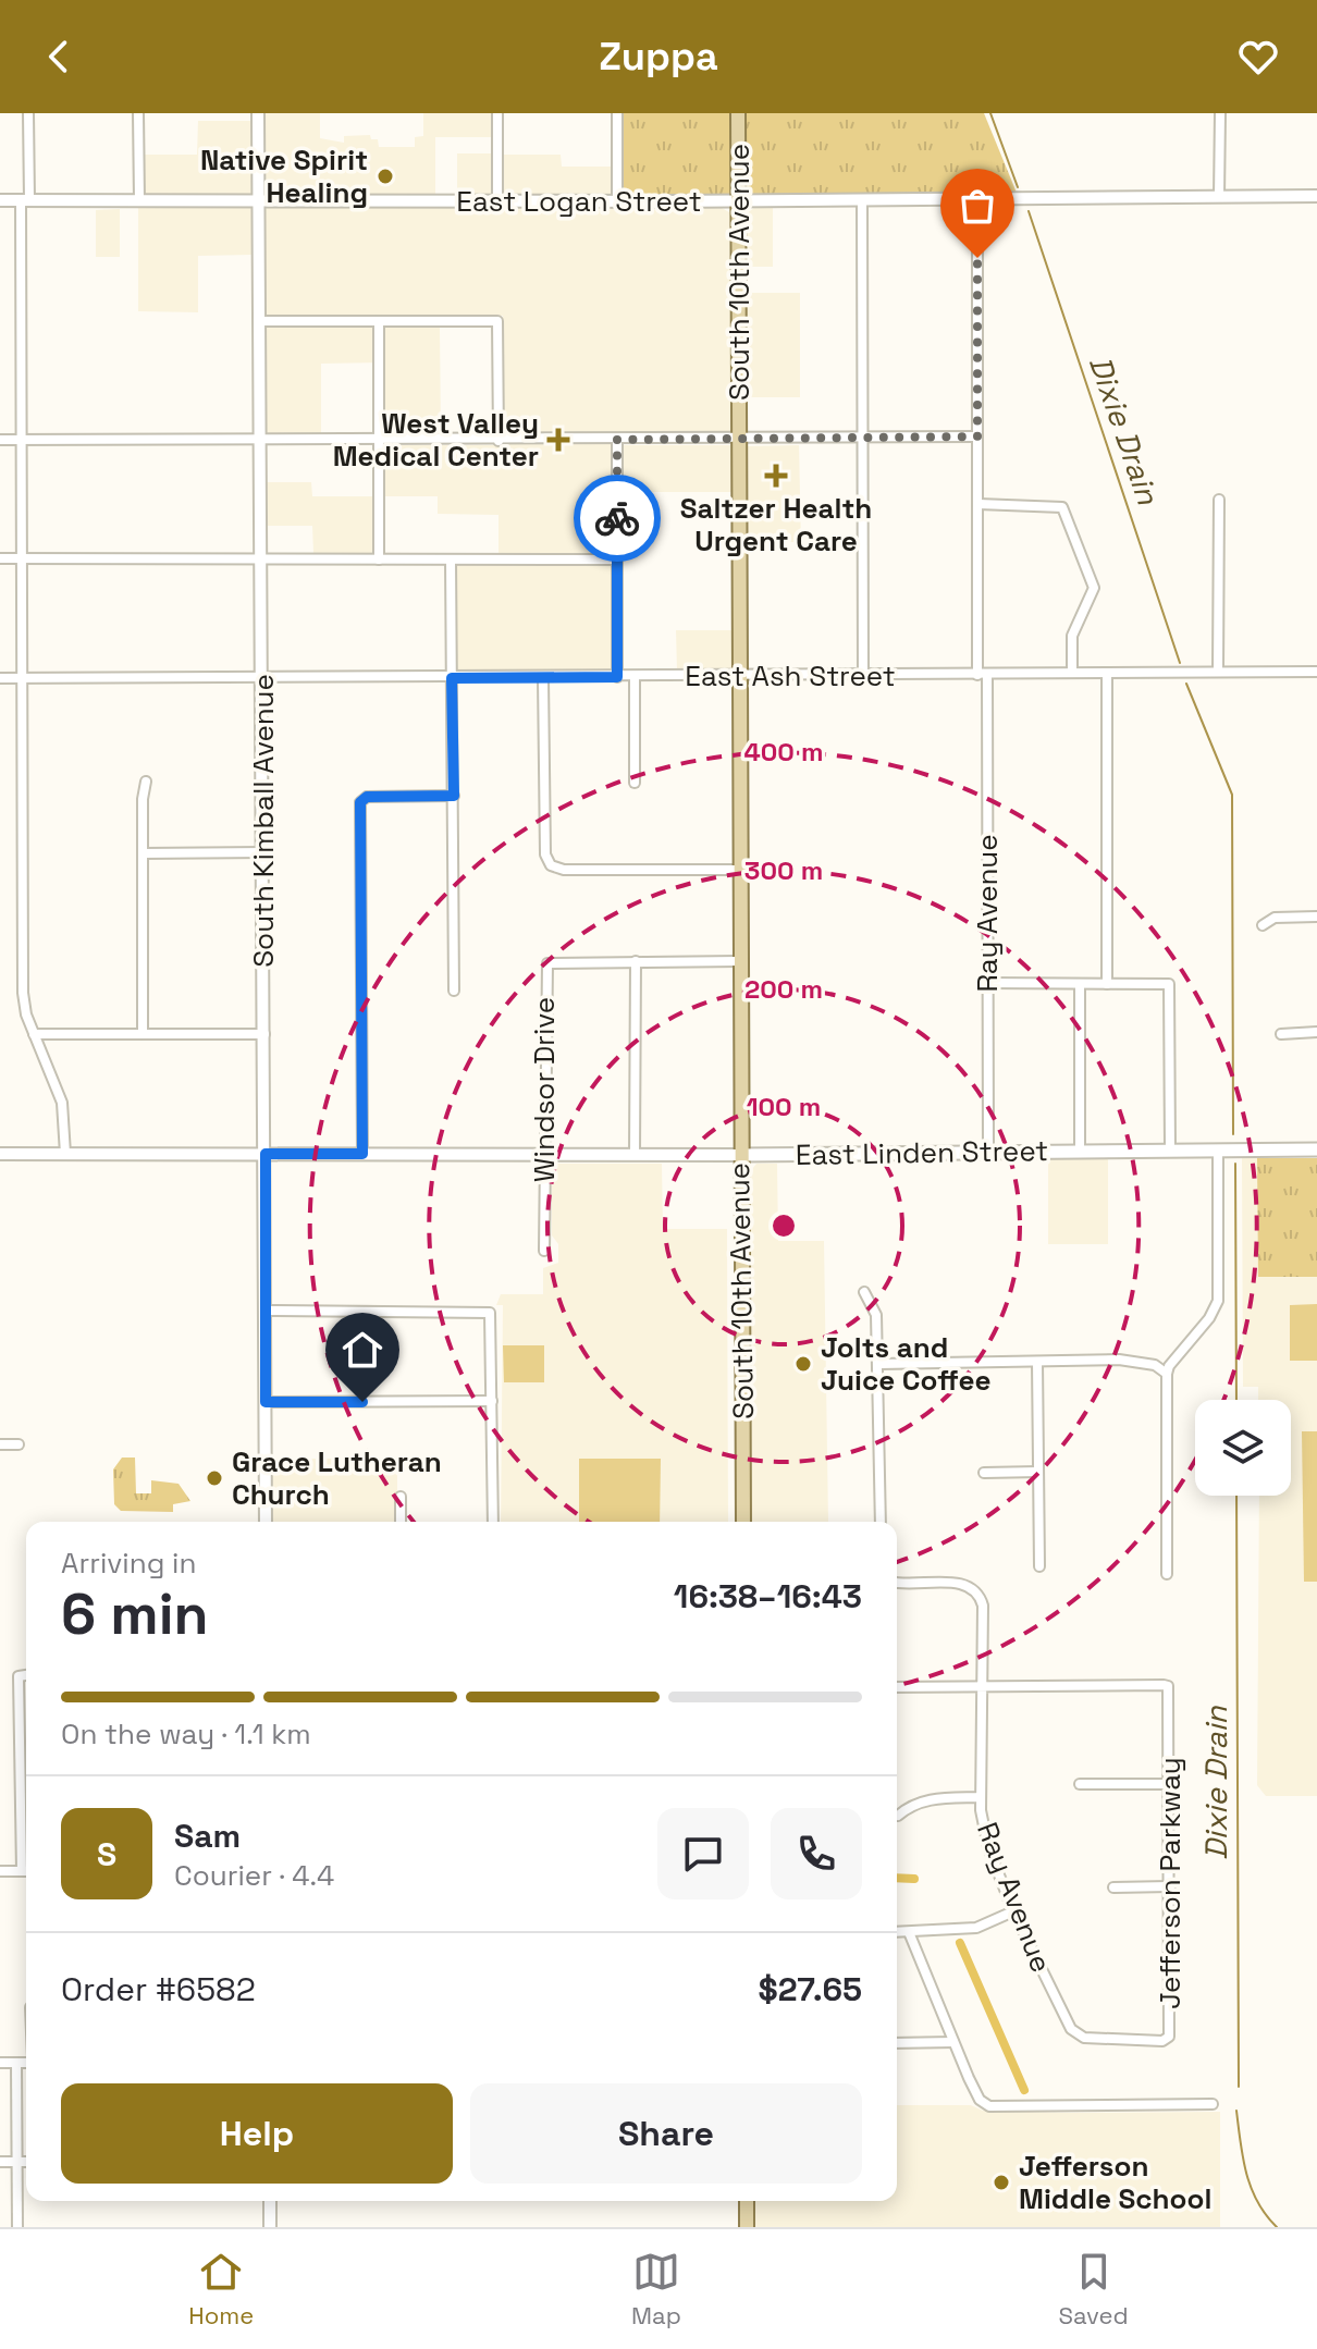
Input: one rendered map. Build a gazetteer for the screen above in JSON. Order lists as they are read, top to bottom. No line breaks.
{"streets":{"main road":["South 10th Avenue","East Linden Street"],"street":["East Logan Street","East Ash Street","South Kimball Avenue","Ray Avenue","Windsor Drive","Jefferson Parkway"]},"crossings":[["East Logan Street","South 10th Avenue"],["East Logan Street","South Kimball Avenue"],["East Logan Street","Ray Avenue"],["South 10th Avenue","East Ash Street"],["South 10th Avenue","Windsor Drive"],["South 10th Avenue","East Linden Street"],["East Ash Street","South Kimball Avenue"],["East Ash Street","Ray Avenue"],["South Kimball Avenue","East Linden Street"],["Ray Avenue","East Linden Street"],["Ray Avenue","Jefferson Parkway"],["Windsor Drive","East Linden Street"]],"water":["Dixie Drain"],"places":{"other":["Native Spirit Healing","Jolts and Juice Coffee","Grace Lutheran Church","Jefferson Middle School"],"health":["West Valley Medical Center","Saltzer Health Urgent Care"]},"page":{"header":"Zuppa","heading":["6 min","Arriving in","16:38–16:43"],"panel":["Sam","Courier · 4.4","Order #6582","$27.65"],"bar":"On the way · 1.1 km","round":"S","buttons":["Help","Share"],"tabs":["Home","Map","Saved"]},"rings":["400 m","300 m","200 m","100 m"]}
